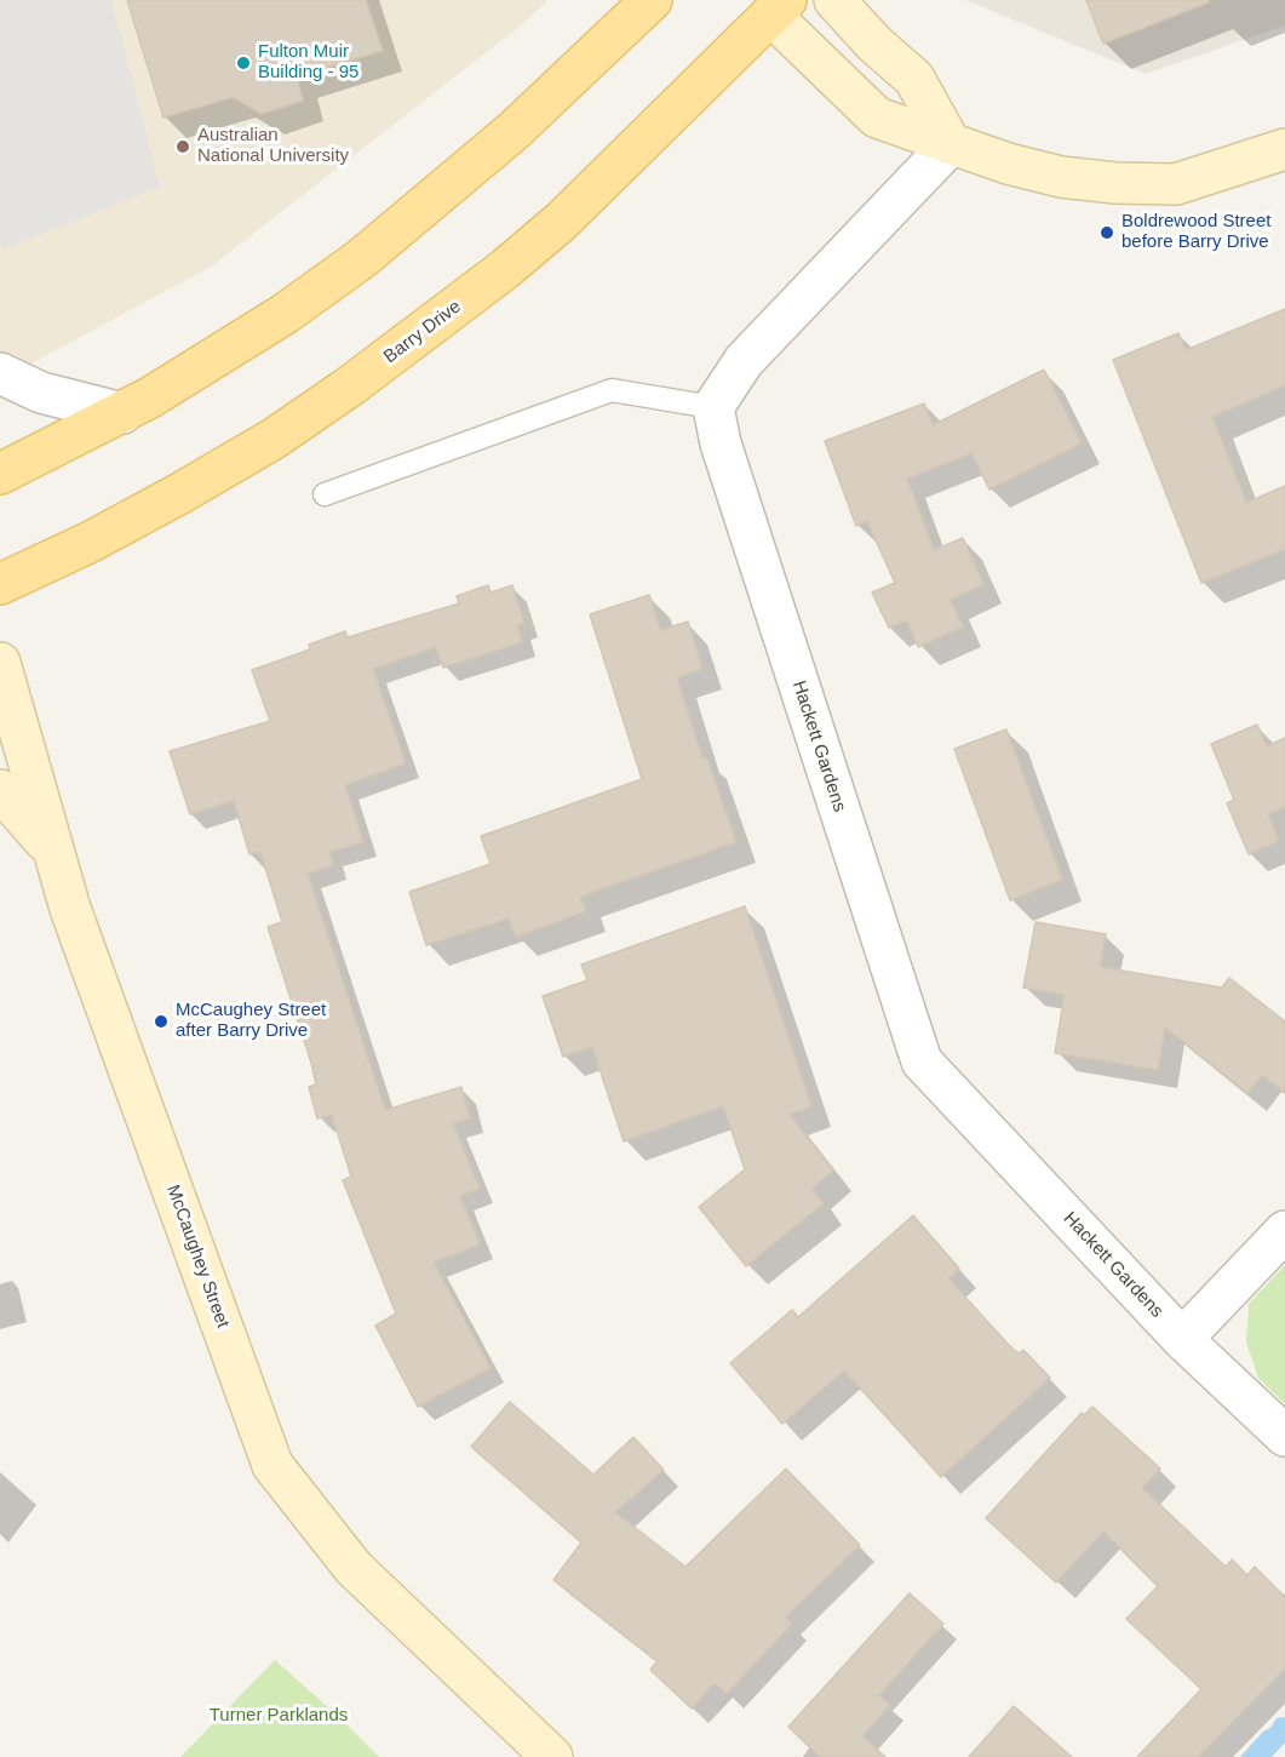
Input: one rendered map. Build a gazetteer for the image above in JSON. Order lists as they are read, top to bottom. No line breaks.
{"streets":{"main road":["Barry Drive"],"street":["Hackett Gardens","McCaughey Street"]},"parks":["Turner Parklands"],"places":["Fulton Muir Building - 95","Australian National University","Boldrewood Street before Barry Drive","McCaughey Street after Barry Drive"]}
